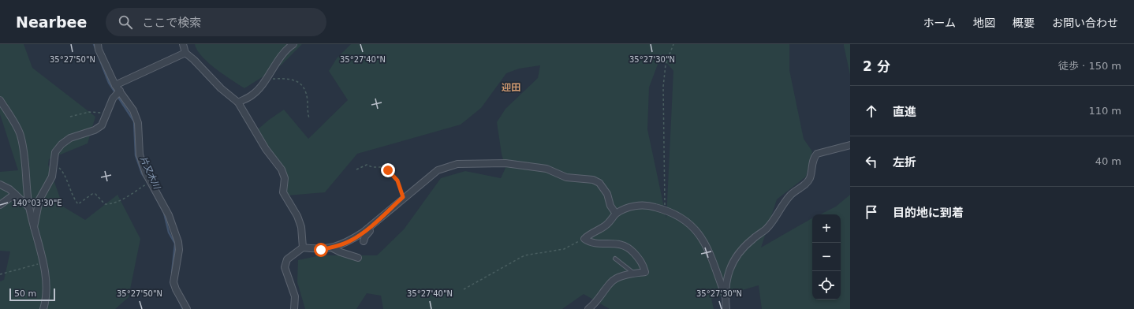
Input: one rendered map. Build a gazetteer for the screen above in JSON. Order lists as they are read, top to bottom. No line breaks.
{"districts":["迎田"],"water":["片又木川"],"scale_bar":"50 m","page":{"header":"Nearbee","search":"ここで検索","nav":["ホーム","地図","概要","お問い合わせ"],"heading":["2 分","徒歩 · 150 m"],"list":[["直進","110 m"],["左折","40 m"],"目的地に到着"],"map_buttons":["+","−"],"scale":"50 m"},"coordinates":["35°27'50\"N","35°27'40\"N","35°27'30\"N","140°03'30\"E"]}
